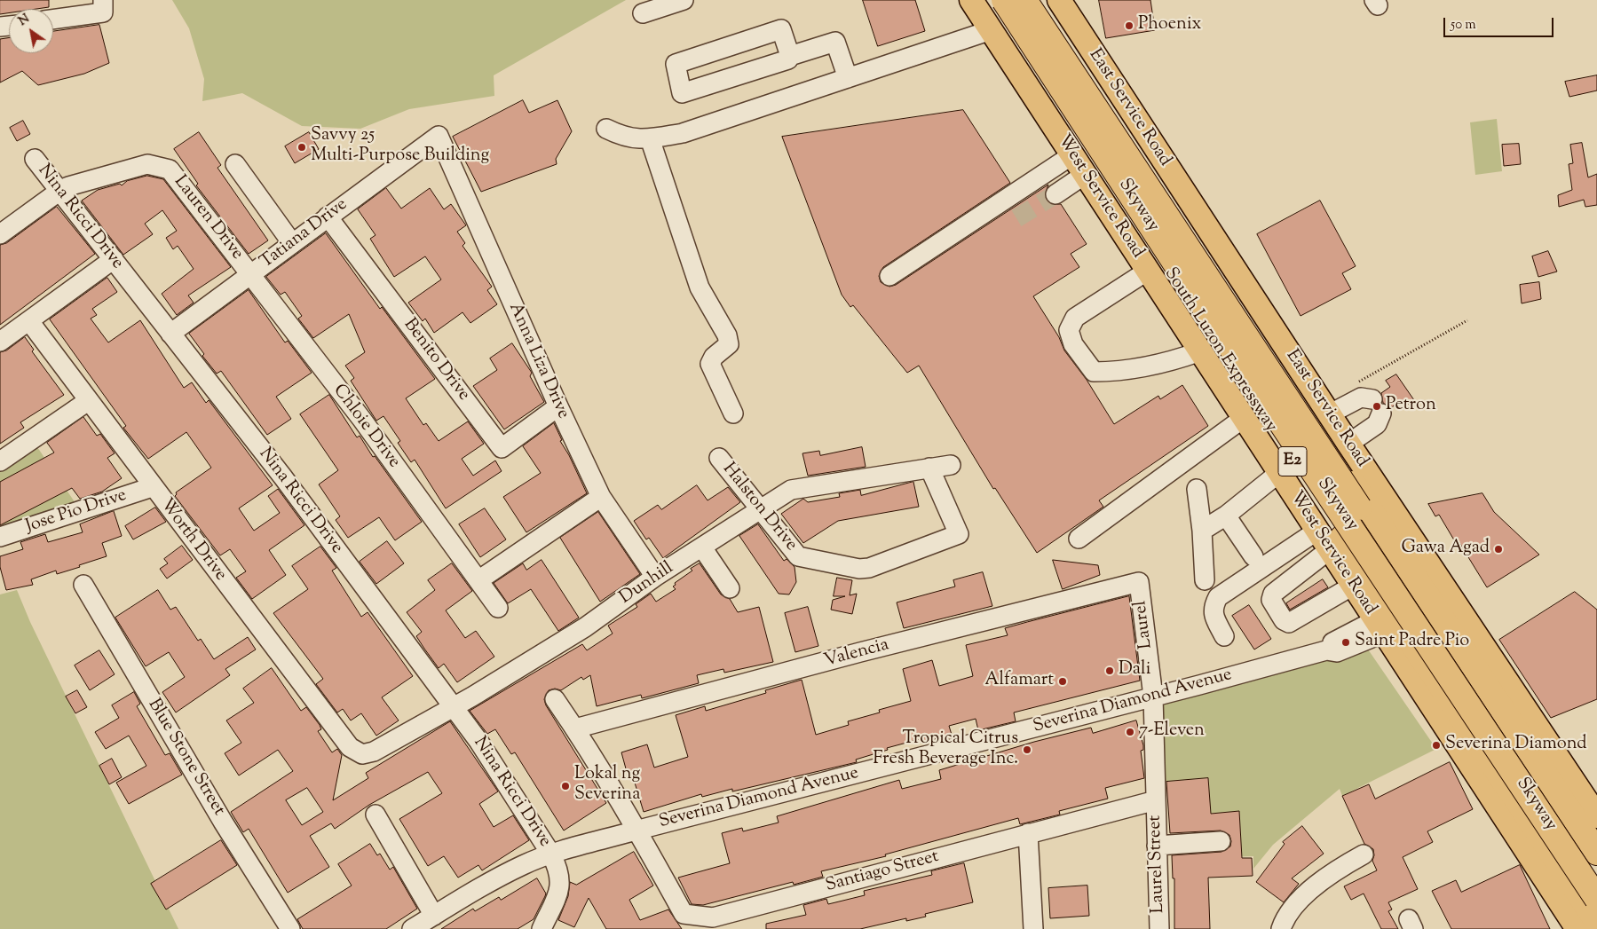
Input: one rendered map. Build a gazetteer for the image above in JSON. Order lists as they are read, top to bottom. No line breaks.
{"streets":{"highway":["Skyway","South Luzon Expressway","E2"],"main road":["East Service Road","West Service Road"],"street":["Nina Ricci Drive","Lauren Drive","Tatiana Drive","Benito Drive","Anna Liza Drive","Chloie Drive","Halston Drive","Jose Pio Drive","Worth Drive","Dunhill","Laurel","Valencia","Severina Diamond Avenue","Blue Stone Street","Laurel Street","Santiago Street"]},"crossings":[["West Service Road","Severina Diamond Avenue"],["Nina Ricci Drive","Lauren Drive"],["Nina Ricci Drive","Tatiana Drive"],["Nina Ricci Drive","Dunhill"],["Nina Ricci Drive","Severina Diamond Avenue"],["Lauren Drive","Tatiana Drive"],["Lauren Drive","Chloie Drive"],["Tatiana Drive","Benito Drive"],["Tatiana Drive","Anna Liza Drive"],["Tatiana Drive","Chloie Drive"],["Benito Drive","Anna Liza Drive"],["Anna Liza Drive","Dunhill"],["Halston Drive","Dunhill"],["Jose Pio Drive","Worth Drive"],["Worth Drive","Dunhill"],["Laurel","Valencia"],["Laurel","Severina Diamond Avenue"],["Laurel","Laurel Street"],["Laurel","Santiago Street"],["Severina Diamond Avenue","Santiago Street"],["Laurel Street","Santiago Street"]],"places":["Phoenix","Savvy 25 Multi-Purpose Building","Petron","Gawa Agad","Saint Padre Pio","Dali","Alfamart","7-Eleven","Severina Diamond","Tropical Citrus Fresh Beverage Inc.","Lokal ng Severina"],"scale_bar":"50 m","north":"top left"}
